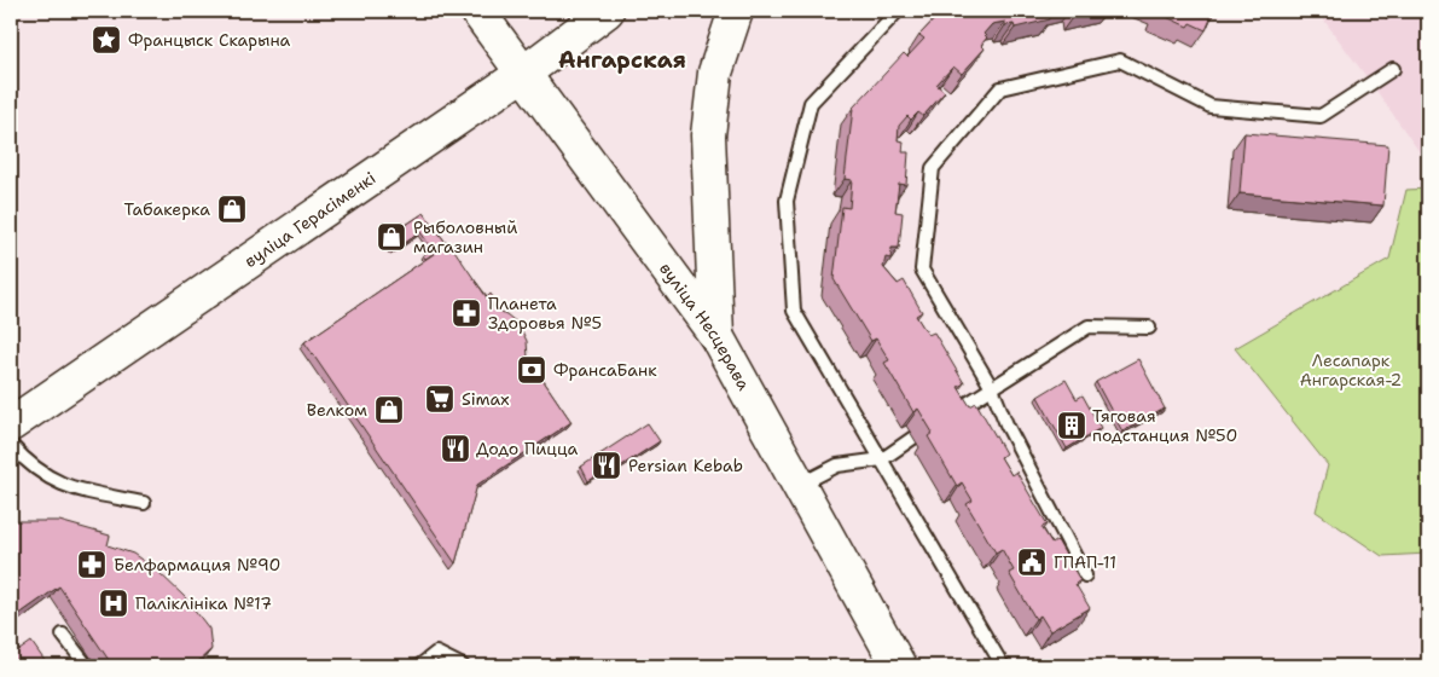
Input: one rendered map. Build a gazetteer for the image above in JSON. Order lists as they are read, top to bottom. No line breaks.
{"streets":{"street":["вуліца Герасіменкі","вуліца Несцерава"]},"crossings":[["вуліца Герасіменкі","вуліца Несцерава"]],"districts":["Ангарская"],"parks":["Лесапарк Ангарская-2"],"places":{"place":["Францыск Скарына"],"shop":["Табакерка","Рыболовный магазин","Велком"],"pharmacy":["Планета Здоровья №5","Белфармация №90"],"bank":["ФрансаБанк"],"supermarket":["Simax"],"building":["Тяговая подстанция №50"],"restaurant":["Додо Пицца","Persian Kebab"],"public building":["ГПАП-11"],"hospital":["Паліклініка №17"]}}
